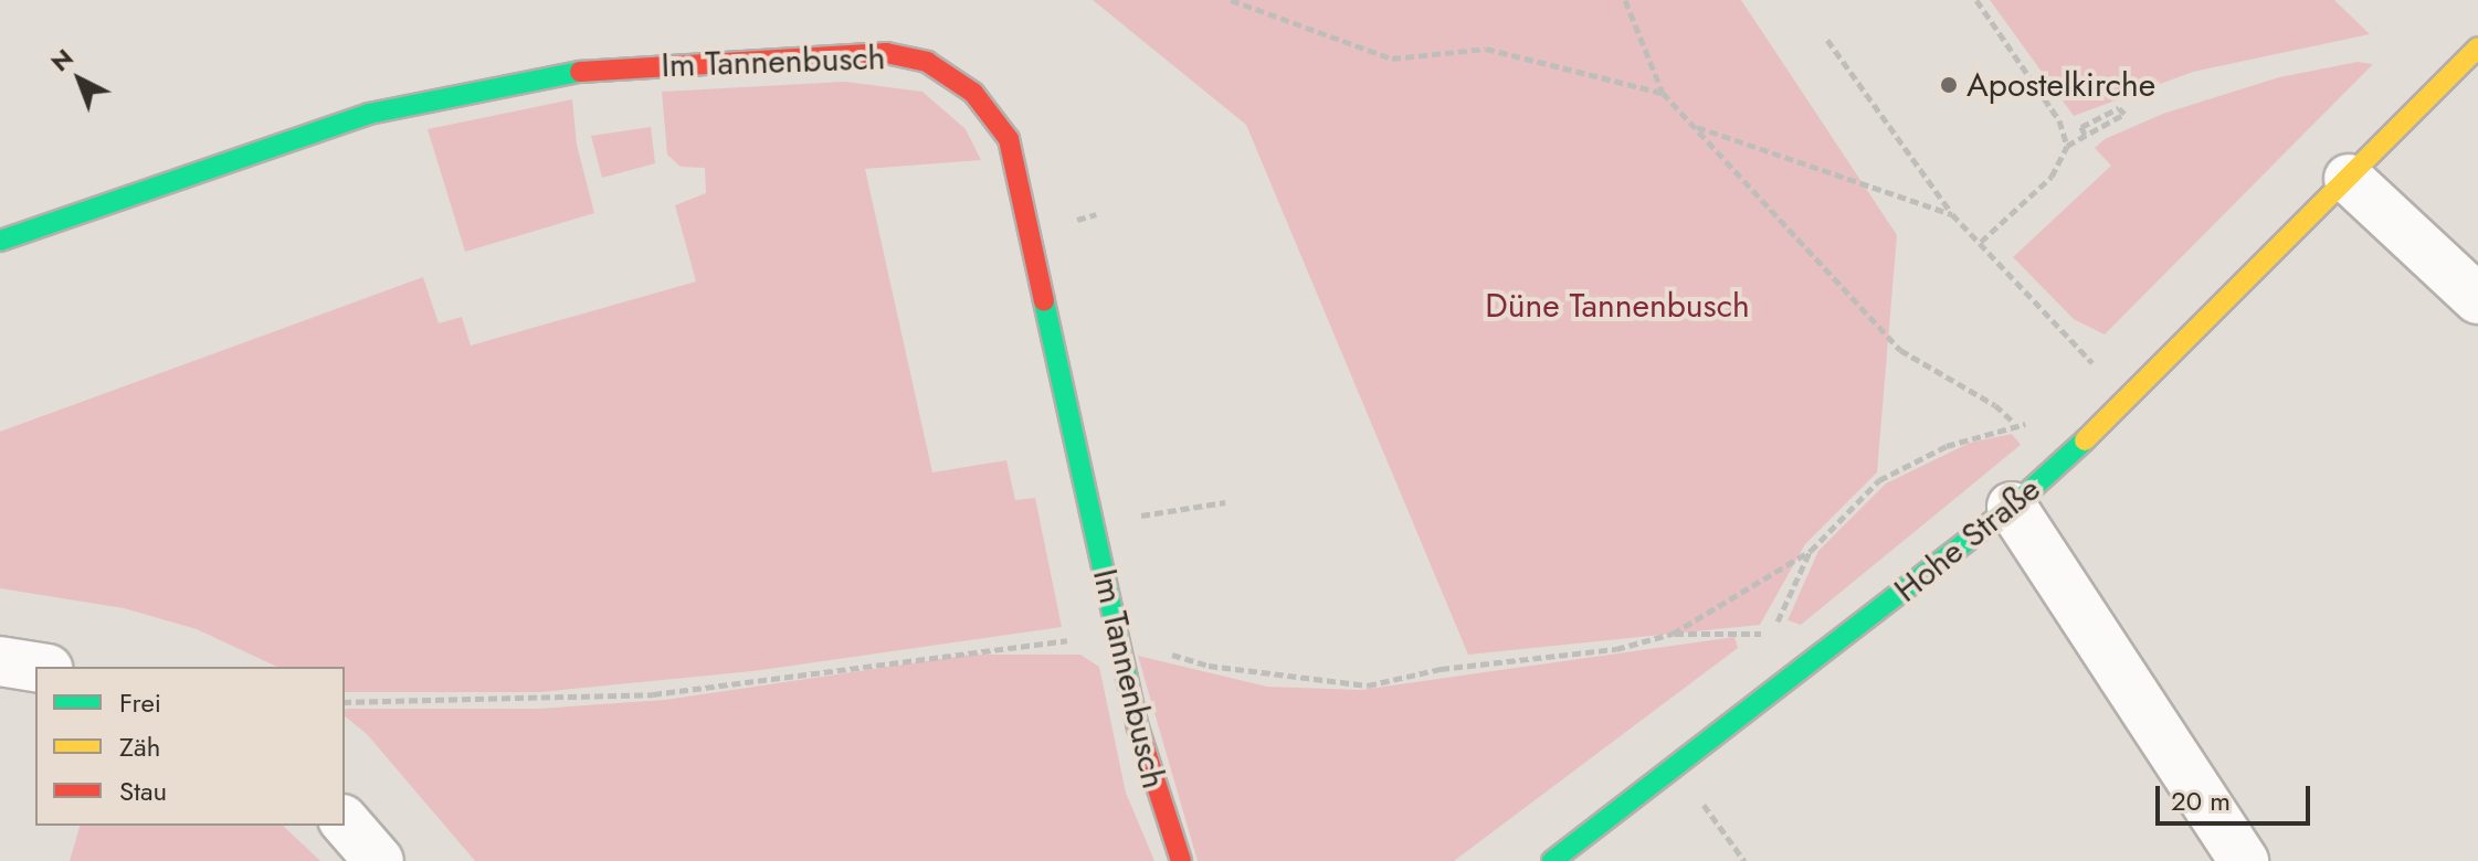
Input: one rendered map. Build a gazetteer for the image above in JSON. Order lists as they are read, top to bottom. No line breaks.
{"streets":{"street":["Im Tannenbusch","Hohe Straße"]},"parks":["Düne Tannenbusch"],"places":["Apostelkirche"],"legend":["Frei","Zäh","Stau"],"scale_bar":"20 m","north":"top left"}
